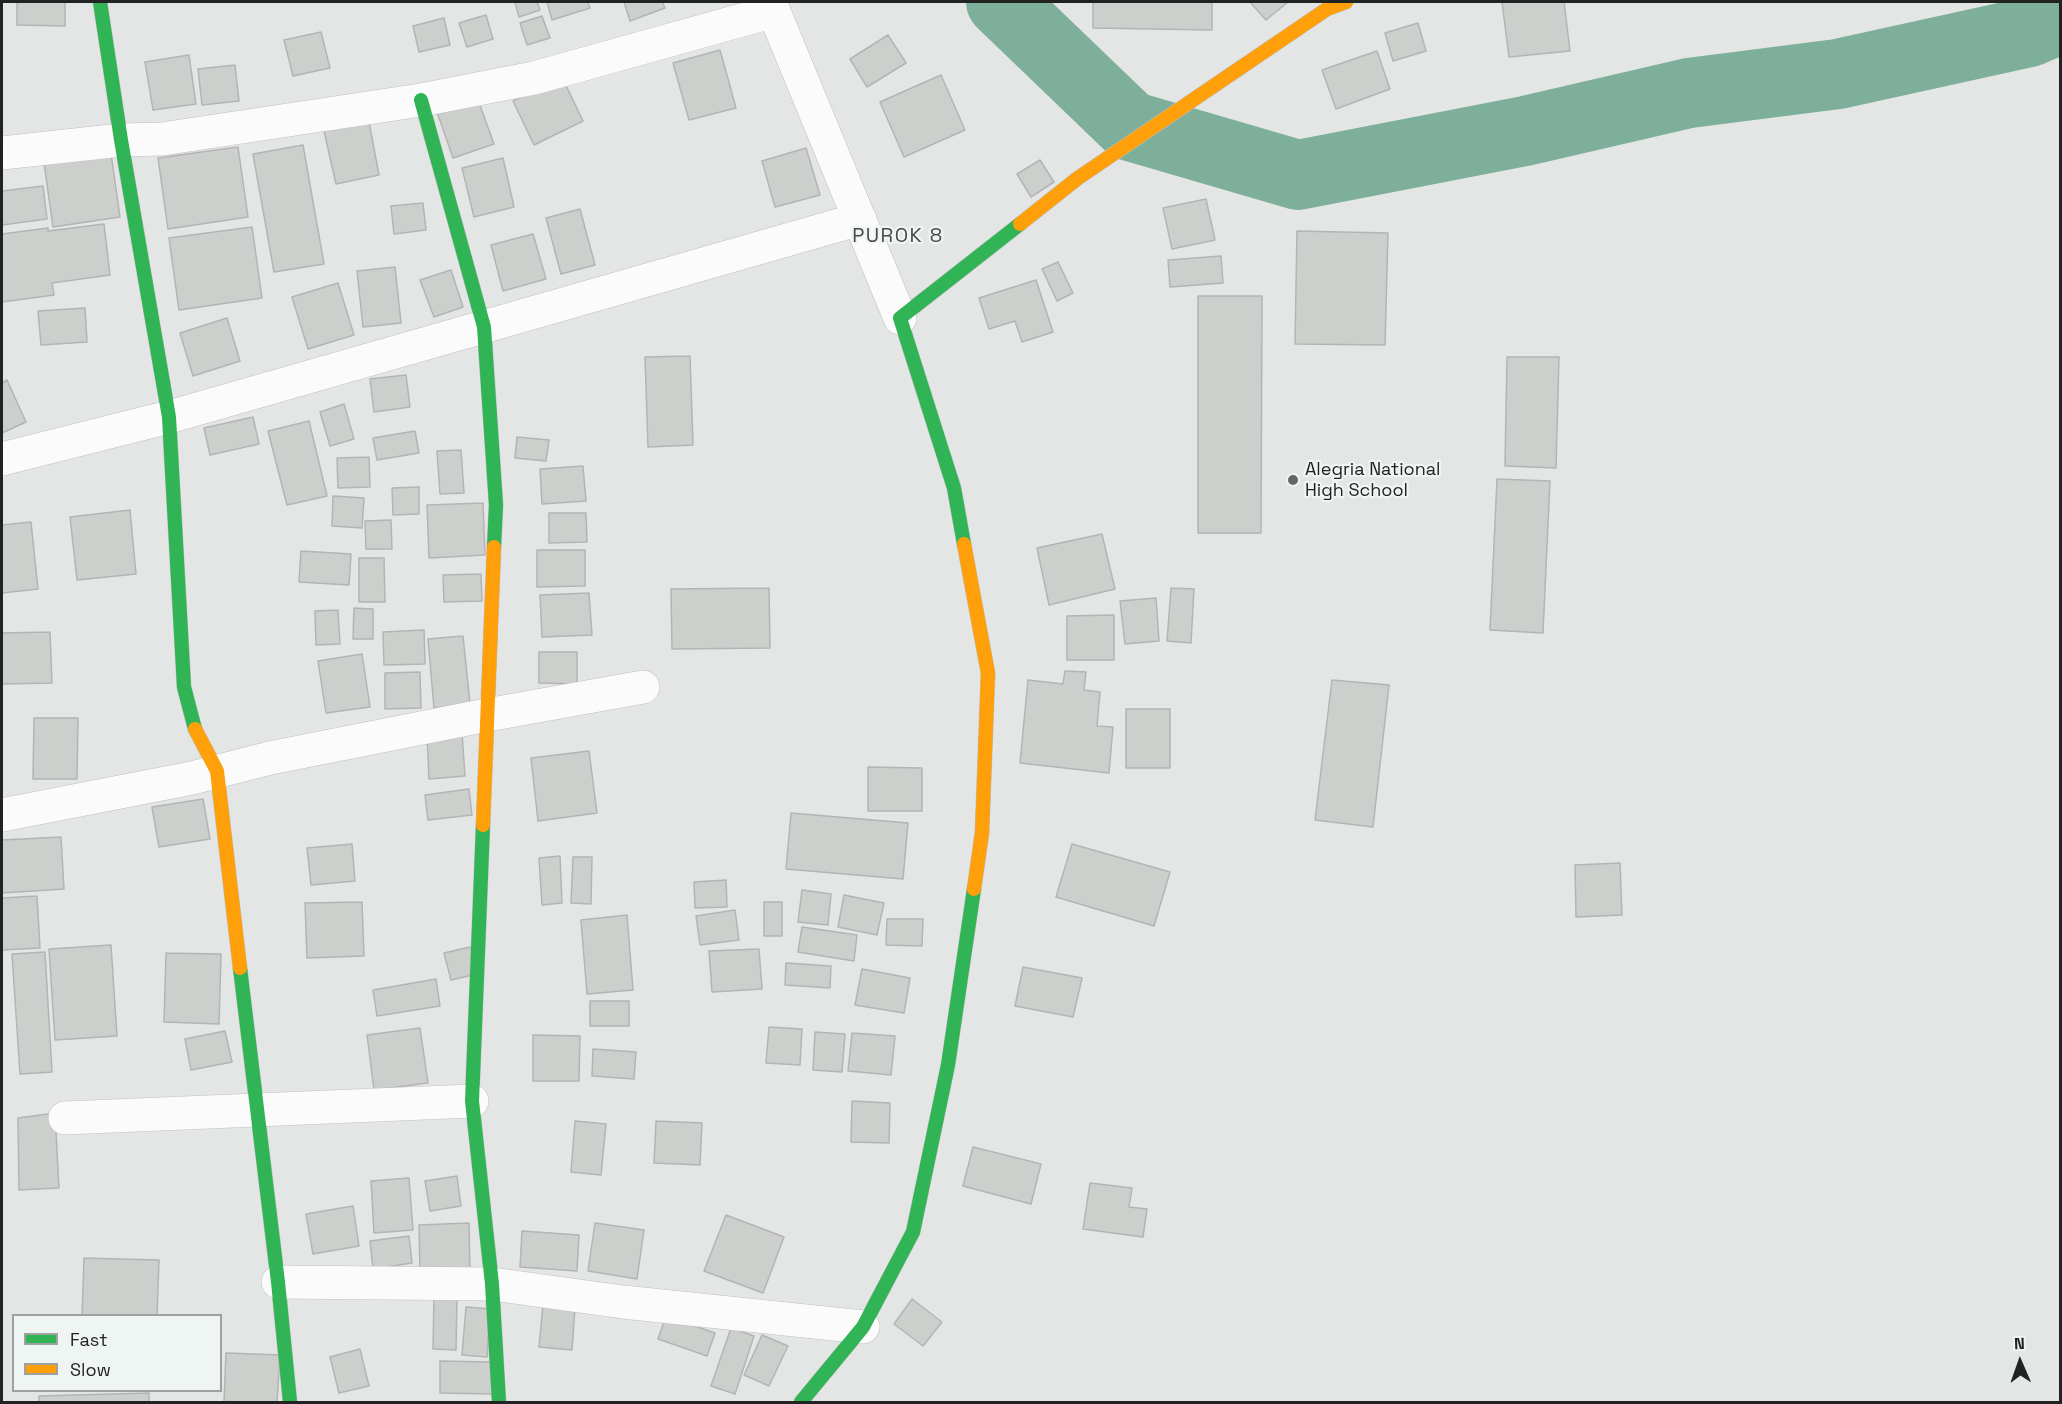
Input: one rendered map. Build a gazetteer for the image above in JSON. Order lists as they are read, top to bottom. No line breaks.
{"districts":["PUROK 8"],"places":["Alegria National High School"],"legend":["Fast","Slow"],"north":"top"}
